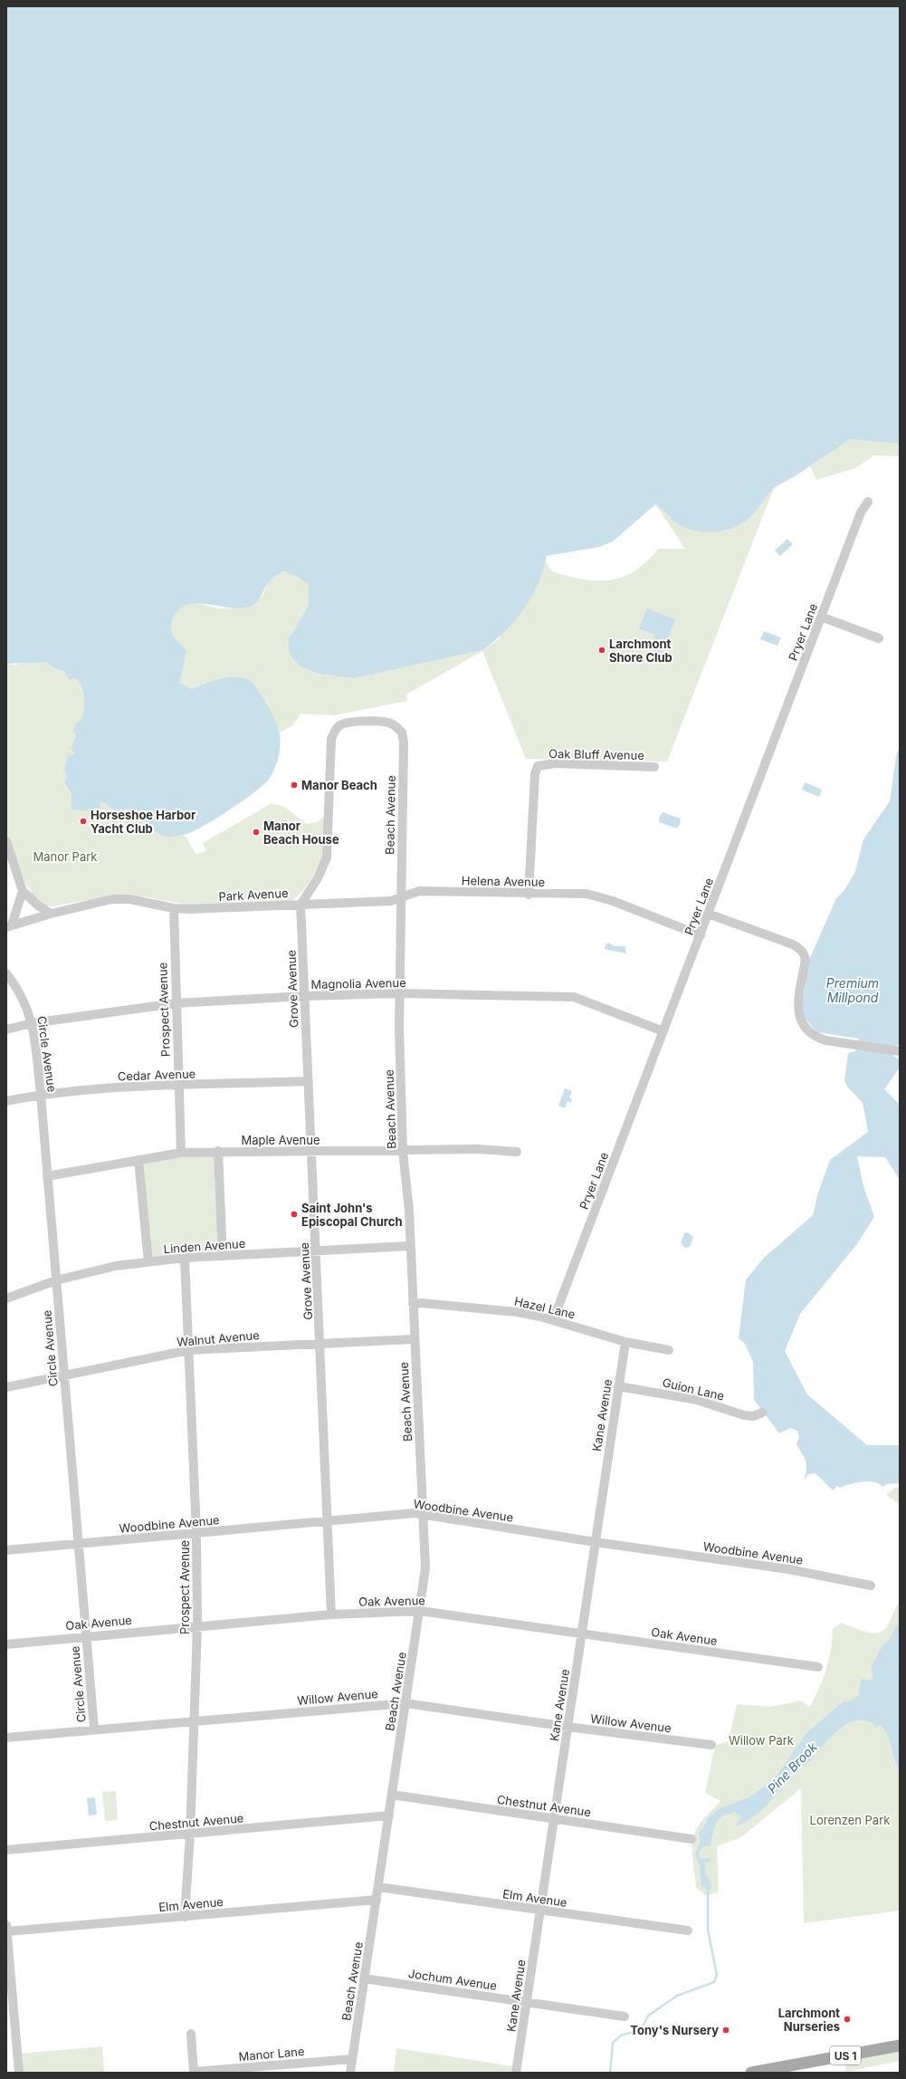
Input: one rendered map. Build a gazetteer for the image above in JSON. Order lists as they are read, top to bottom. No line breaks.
{"streets":{"main road":["US 1"],"street":["Pryer Lane","Oak Bluff Avenue","Beach Avenue","Helena Avenue","Park Avenue","Magnolia Avenue","Grove Avenue","Prospect Avenue","Circle Avenue","Cedar Avenue","Maple Avenue","Linden Avenue","Hazel Lane","Walnut Avenue","Guion Lane","Kane Avenue","Woodbine Avenue","Oak Avenue","Willow Avenue","Chestnut Avenue","Elm Avenue","Jochum Avenue","Manor Lane"]},"crossings":[["Pryer Lane","Helena Avenue"],["Pryer Lane","Magnolia Avenue"],["Pryer Lane","Hazel Lane"],["Oak Bluff Avenue","Helena Avenue"],["Beach Avenue","Helena Avenue"],["Beach Avenue","Park Avenue"],["Beach Avenue","Magnolia Avenue"],["Beach Avenue","Maple Avenue"],["Beach Avenue","Linden Avenue"],["Beach Avenue","Hazel Lane"],["Beach Avenue","Walnut Avenue"],["Beach Avenue","Woodbine Avenue"],["Beach Avenue","Oak Avenue"],["Beach Avenue","Willow Avenue"],["Beach Avenue","Chestnut Avenue"],["Beach Avenue","Elm Avenue"],["Beach Avenue","Jochum Avenue"],["Beach Avenue","Manor Lane"],["Helena Avenue","Park Avenue"],["Helena Avenue","Grove Avenue"],["Park Avenue","Grove Avenue"],["Park Avenue","Prospect Avenue"],["Magnolia Avenue","Grove Avenue"],["Magnolia Avenue","Prospect Avenue"],["Magnolia Avenue","Circle Avenue"],["Grove Avenue","Cedar Avenue"],["Grove Avenue","Maple Avenue"],["Grove Avenue","Linden Avenue"],["Grove Avenue","Walnut Avenue"],["Grove Avenue","Woodbine Avenue"],["Grove Avenue","Oak Avenue"],["Prospect Avenue","Cedar Avenue"],["Prospect Avenue","Maple Avenue"],["Prospect Avenue","Linden Avenue"],["Prospect Avenue","Walnut Avenue"],["Prospect Avenue","Woodbine Avenue"],["Prospect Avenue","Oak Avenue"],["Prospect Avenue","Willow Avenue"],["Prospect Avenue","Chestnut Avenue"],["Prospect Avenue","Elm Avenue"],["Circle Avenue","Cedar Avenue"],["Circle Avenue","Maple Avenue"],["Circle Avenue","Linden Avenue"],["Circle Avenue","Walnut Avenue"],["Circle Avenue","Woodbine Avenue"],["Circle Avenue","Oak Avenue"],["Circle Avenue","Willow Avenue"],["Hazel Lane","Kane Avenue"],["Guion Lane","Kane Avenue"],["Kane Avenue","Woodbine Avenue"],["Kane Avenue","Oak Avenue"],["Kane Avenue","Willow Avenue"],["Kane Avenue","Chestnut Avenue"],["Kane Avenue","Elm Avenue"],["Kane Avenue","Jochum Avenue"]],"water":["Premium Millpond","Pine Brook"],"parks":["Manor Park","Willow Park","Lorenzen Park"],"places":["Larchmont Shore Club","Manor Beach","Horseshoe Harbor Yacht Club","Manor Beach House","Saint John's Episcopal Church","Larchmont Nurseries","Tony's Nursery"]}
